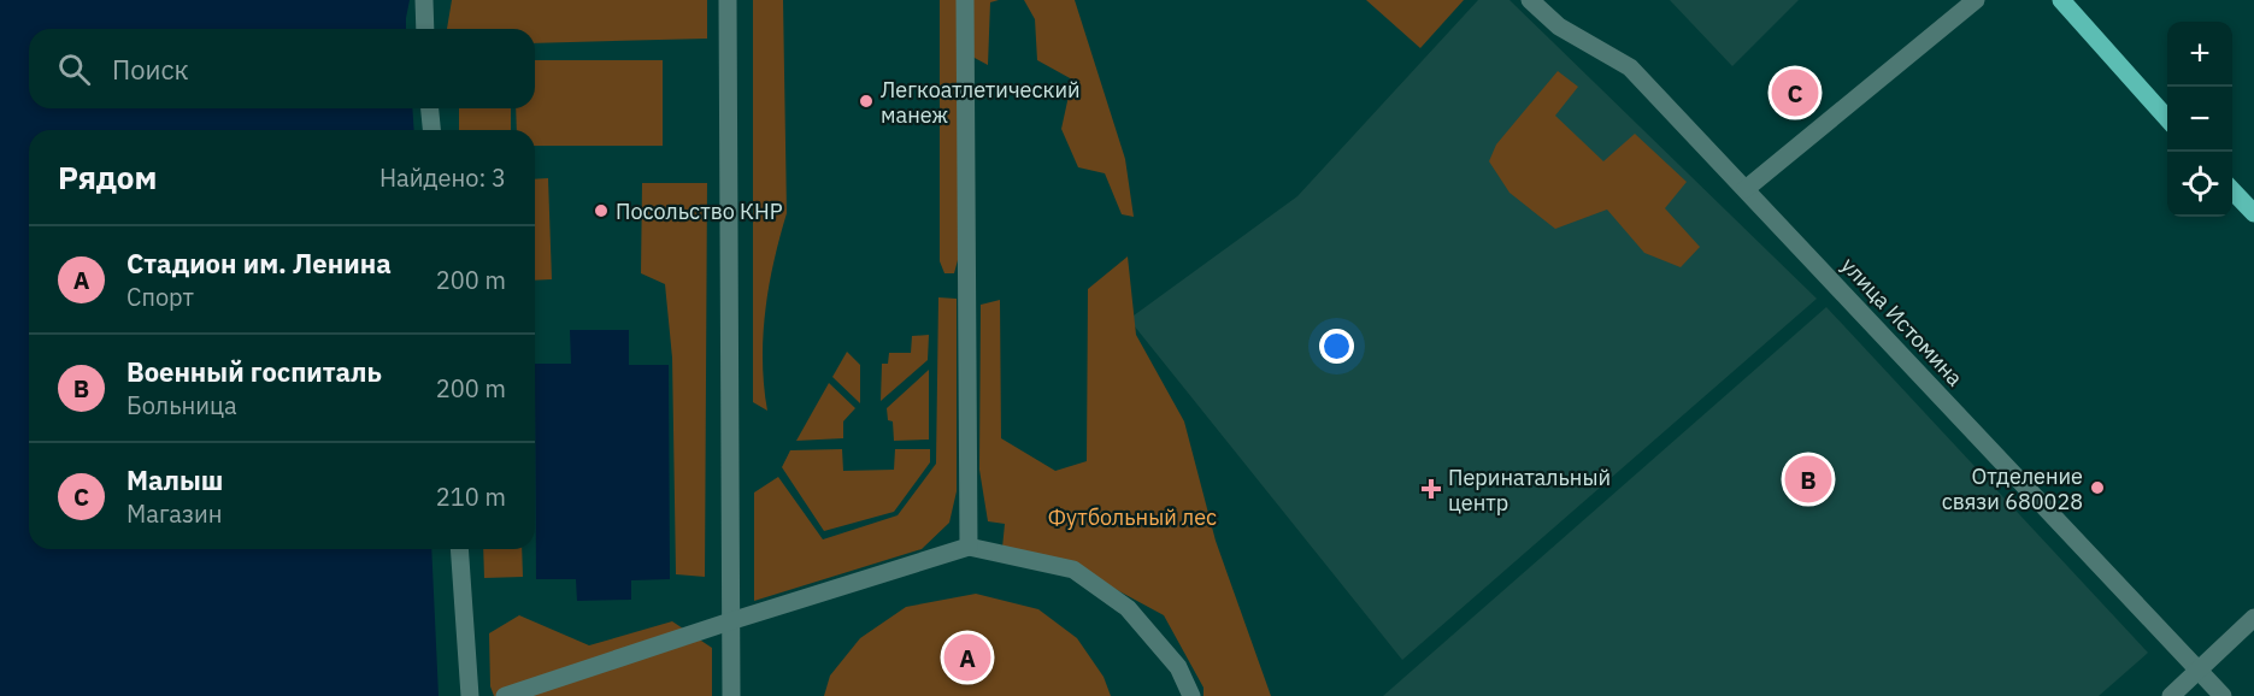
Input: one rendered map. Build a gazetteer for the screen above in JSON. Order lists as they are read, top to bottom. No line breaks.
{"streets":{"street":["улица Истомина"]},"parks":["Футбольный лес"],"places":{"other":["Легкоатлетический манеж","Посольство КНР","Отделение связи 680028"],"health":["Перинатальный центр"]},"page":{"map_buttons":["+","−"],"search":"Поиск","pins":["C","B","A"],"heading":["Рядом","Найдено: 3"],"list":[{"mark":"A","name":"Стадион им. Ленина","note":"Спорт","value":"200 m"},{"mark":"B","name":"Военный госпиталь","note":"Больница","value":"200 m"},{"mark":"C","name":"Малыш","note":"Магазин","value":"210 m"}]}}
